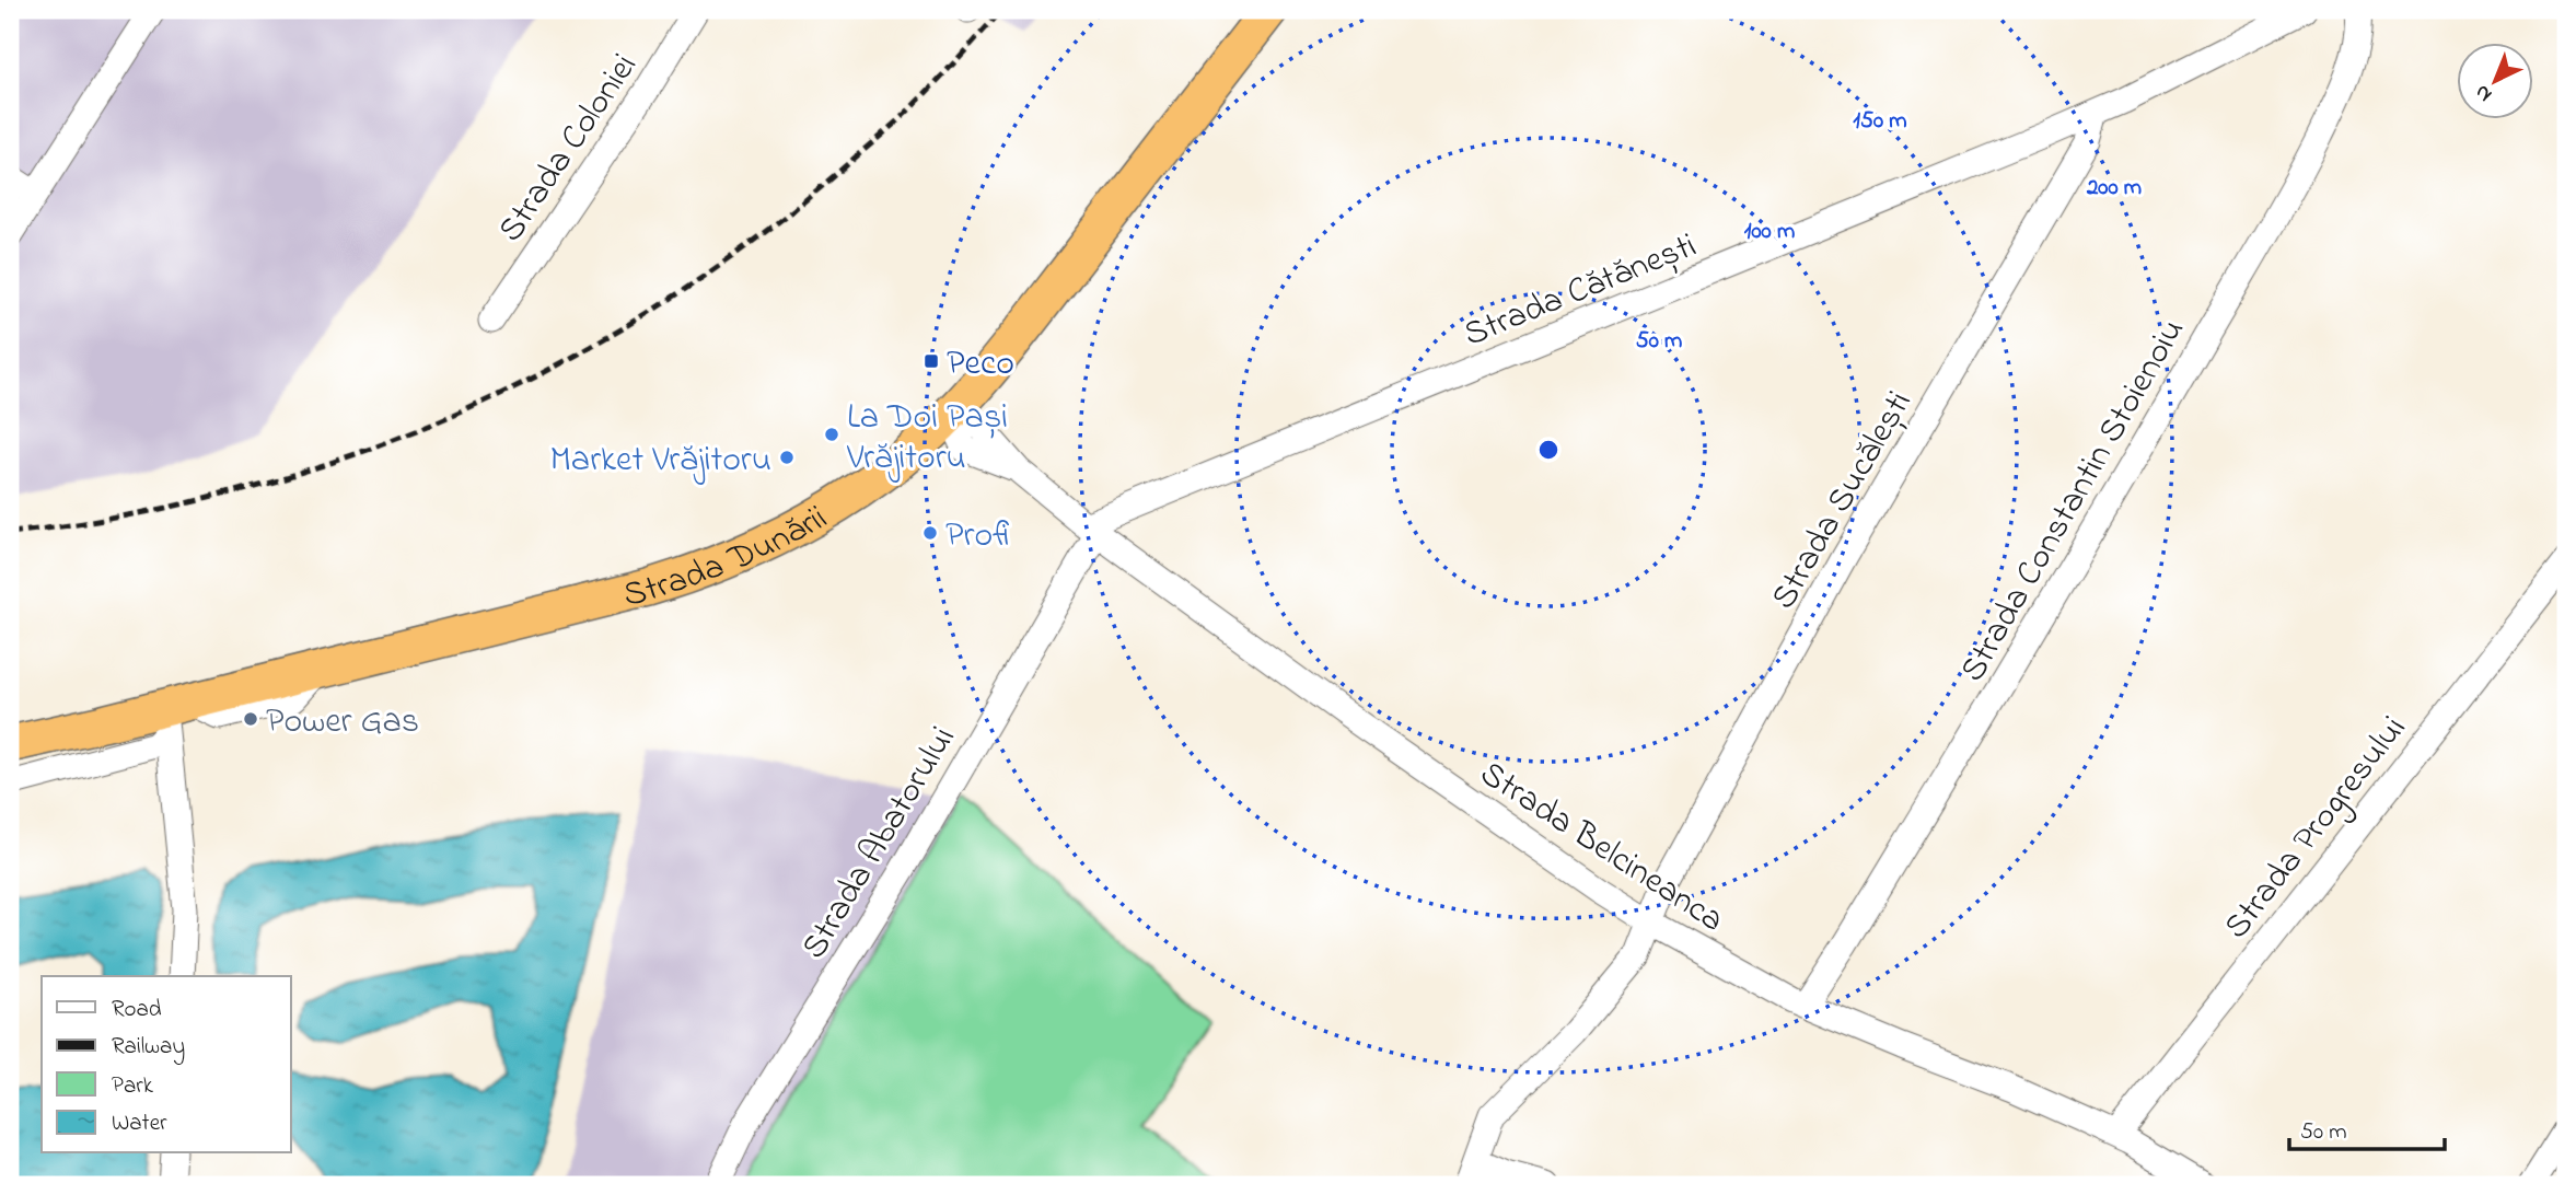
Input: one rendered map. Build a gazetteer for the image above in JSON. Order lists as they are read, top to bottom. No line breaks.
{"streets":{"highway":["Strada Dunării"],"street":["Strada Coloniei","Strada Cătănești","Strada Sucălești","Strada Constantin Stoienoiu","Strada Progresului","Strada Abatorului","Strada Belcineanca"]},"crossings":[["Strada Cătănești","Strada Sucălești"],["Strada Cătănești","Strada Abatorului"],["Strada Cătănești","Strada Belcineanca"],["Strada Sucălești","Strada Belcineanca"],["Strada Constantin Stoienoiu","Strada Belcineanca"],["Strada Dunării","Strada Belcineanca"],["Strada Progresului","Strada Belcineanca"],["Strada Abatorului","Strada Belcineanca"]],"places":{"transit":["Peco"],"other":["La Doi Pași Vrăjitoru","Market Vrăjitoru","Profi","Power Gas"]},"legend":["Road","Railway","Park","Water"],"scale_bar":"50 m","north":"bottom left","rings":["150 m","200 m","100 m","50 m"]}
